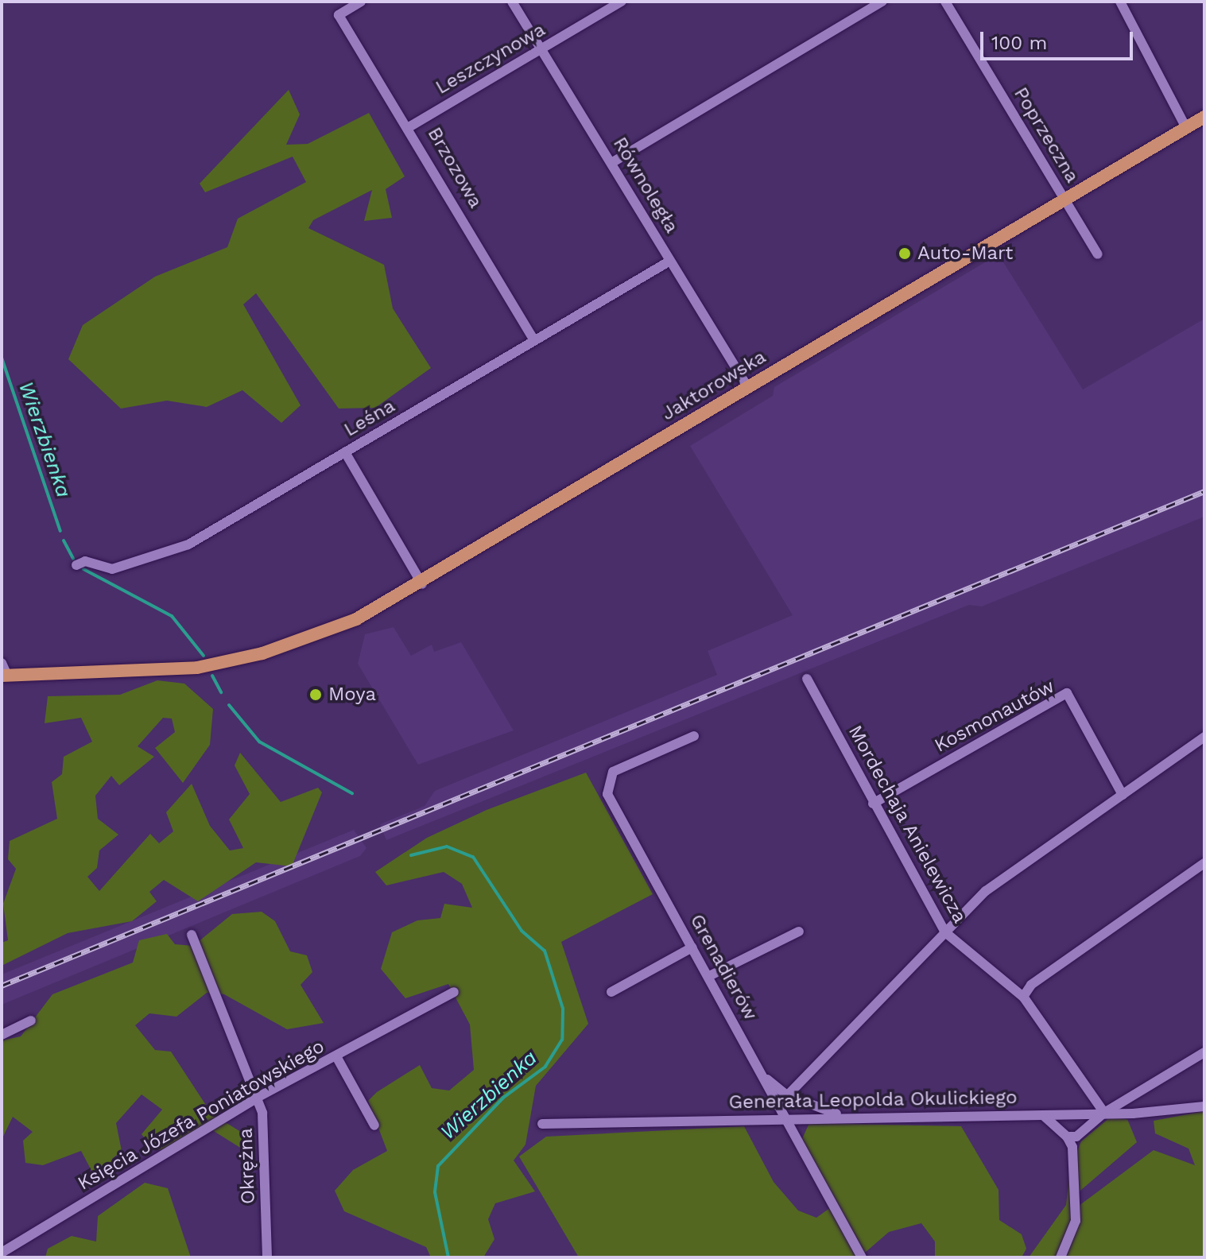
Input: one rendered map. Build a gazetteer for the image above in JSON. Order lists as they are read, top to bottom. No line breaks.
{"streets":{"main road":["Jaktorowska"],"street":["Leszczynowa","Poprzeczna","Brzozowa","Równoległa","Leśna","Kosmonautów","Mordechaja Anielewicza","Grenadierów","Generała Leopolda Okulickiego","Księcia Józefa Poniatowskiego","Okrężna"]},"crossings":[["Leszczynowa","Brzozowa"],["Leszczynowa","Równoległa"],["Poprzeczna","Jaktorowska"],["Brzozowa","Leśna"],["Równoległa","Jaktorowska"],["Równoległa","Leśna"],["Kosmonautów","Mordechaja Anielewicza"],["Mordechaja Anielewicza","Generała Leopolda Okulickiego"],["Grenadierów","Generała Leopolda Okulickiego"],["Księcia Józefa Poniatowskiego","Okrężna"]],"water":["Wierzbienka"],"places":["Auto-Mart","Moya"],"scale_bar":"100 m"}
